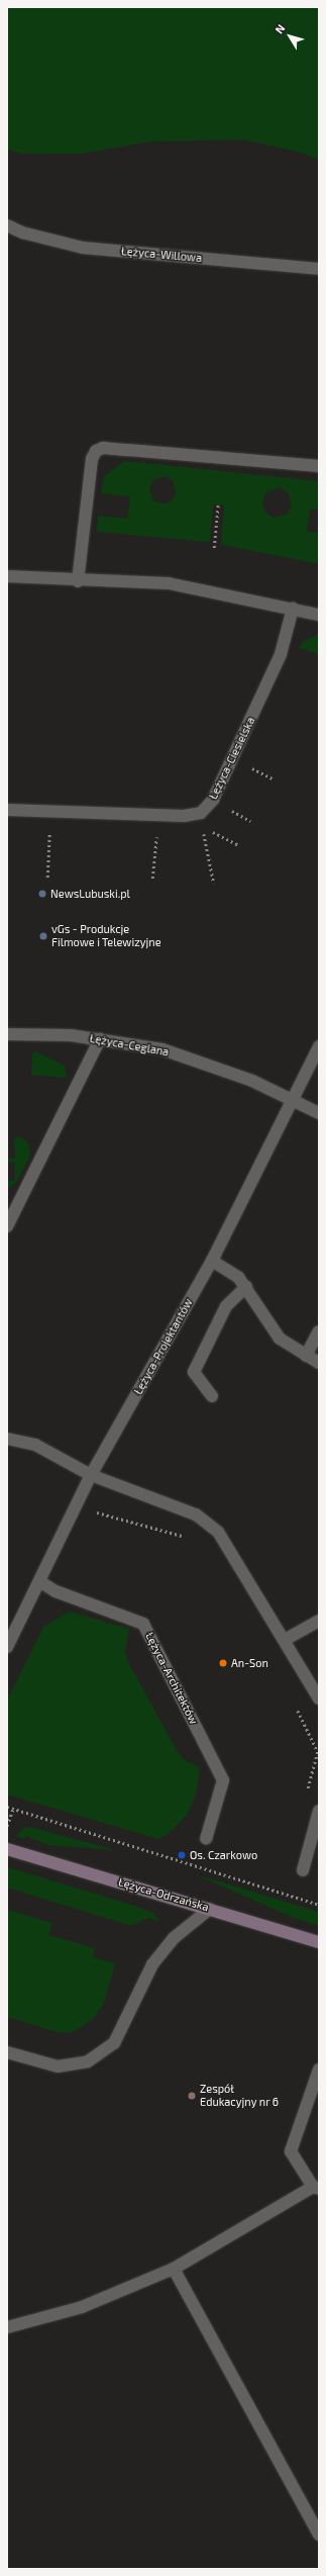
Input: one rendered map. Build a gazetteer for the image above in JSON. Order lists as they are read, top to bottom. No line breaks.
{"streets":{"main road":["Łężyca-Odrzańska"],"street":["Łężyca-Willowa","Łężyca-Ciesielska","Łężyca-Ceglana","Łężyca-Projektantów","Łężyca-Architektów"]},"crossings":[["Łężyca-Ceglana","Łężyca-Projektantów"],["Łężyca-Projektantów","Łężyca-Architektów"]],"places":["NewsLubuski.pl","vGs - Produkcje Filmowe i Telewizyjne","An-Son","Os. Czarkowo","Zespół Edukacyjny nr 6"],"north":"top left"}
